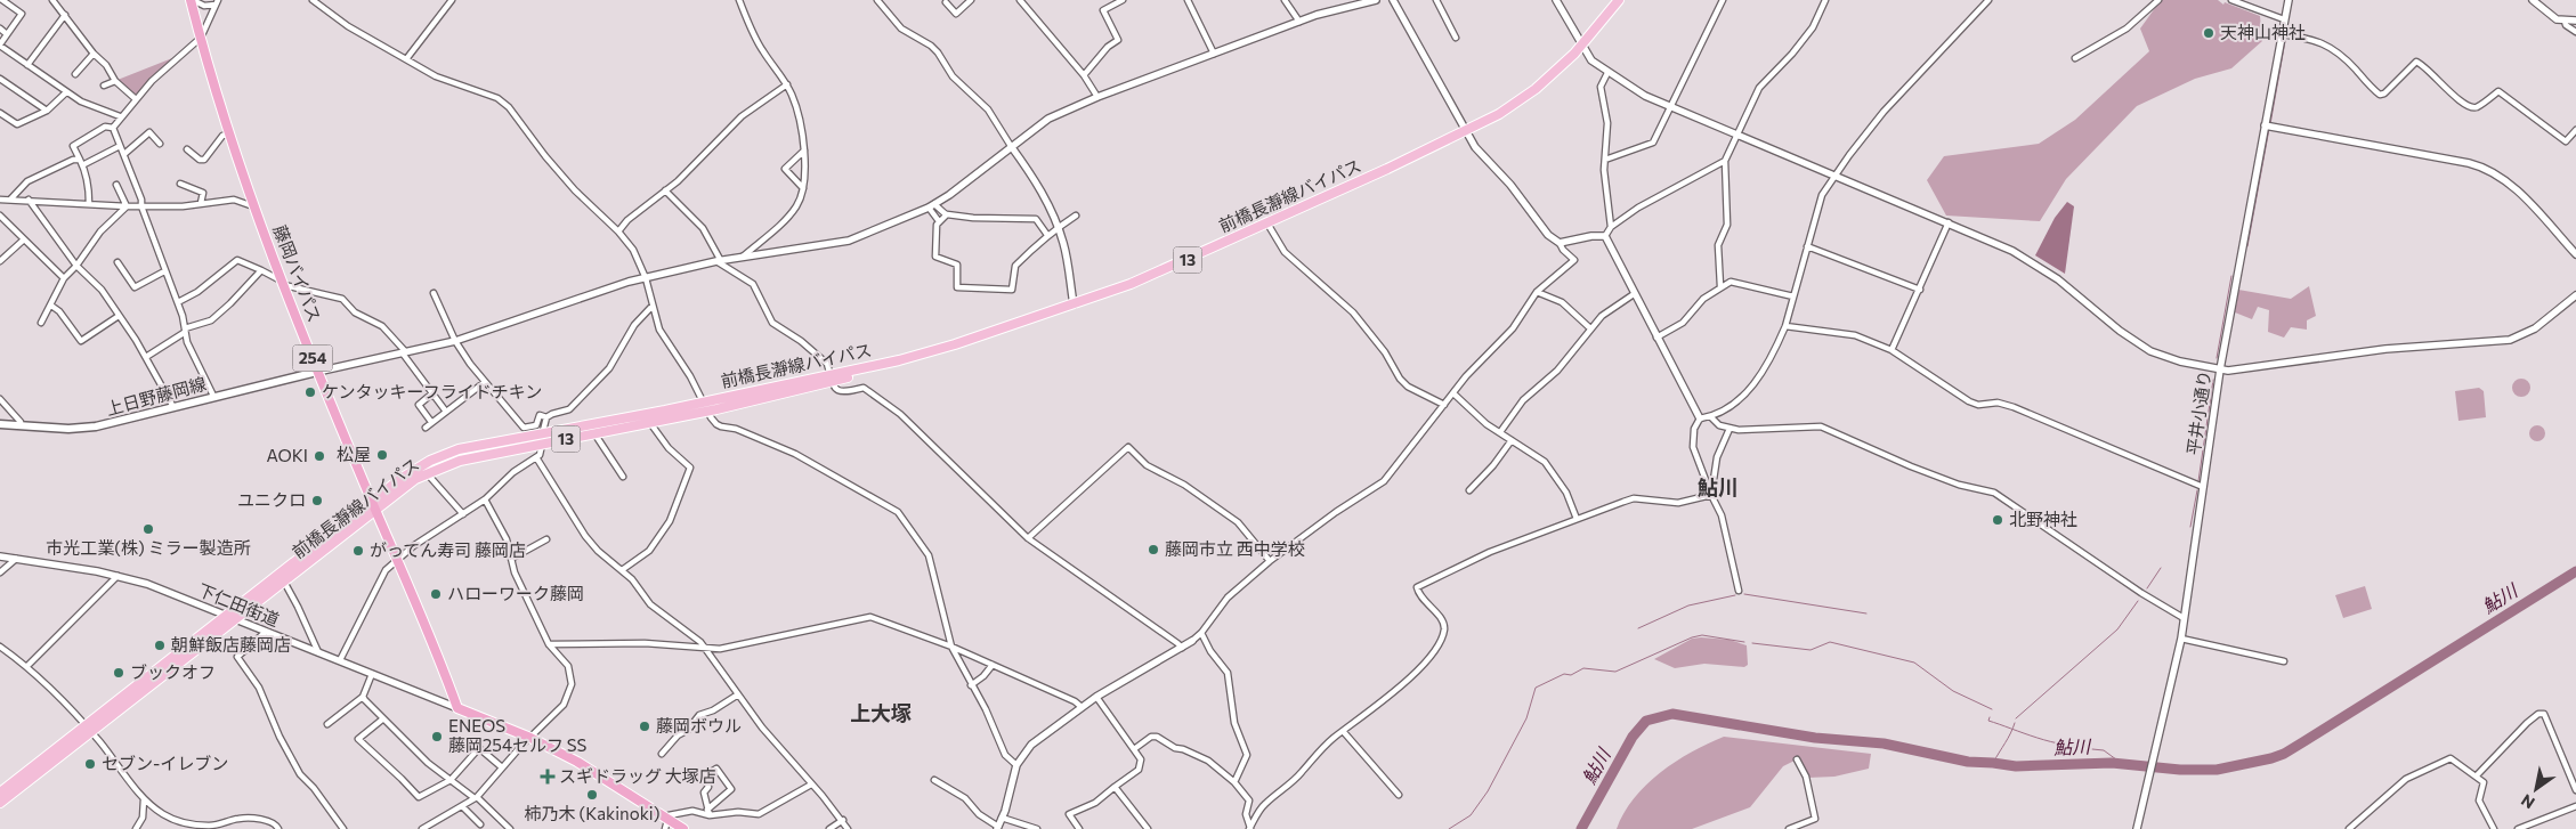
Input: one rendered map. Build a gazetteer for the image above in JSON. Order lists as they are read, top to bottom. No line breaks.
{"streets":{"highway":["藤岡バイパス","254"],"main road":["前橋長瀞線バイパス","13","上日野藤岡線"],"street":["平井小通り","下仁田街道"]},"crossings":[["前橋長瀞線バイパス","藤岡バイパス"],["前橋長瀞線バイパス","下仁田街道"],["藤岡バイパス","上日野藤岡線"],["藤岡バイパス","下仁田街道"]],"districts":["鮎川","上大塚"],"water":["鮎川"],"places":{"other":["天神山神社","ケンタッキーフライドチキン","松屋","AOKI","ユニクロ","北野神社","市光工業(株) ミラー製造所","藤岡市立 西中学校","がってん寿司 藤岡店","ハローワーク藤岡","朝鮮飯店藤岡店","ブックオフ","藤岡ボウル","ENEOS 藤岡254セルフ SS","セブン-イレブン","柿乃木 (Kakinoki)"],"health":["スギドラッグ 大塚店"]},"north":"bottom left"}
